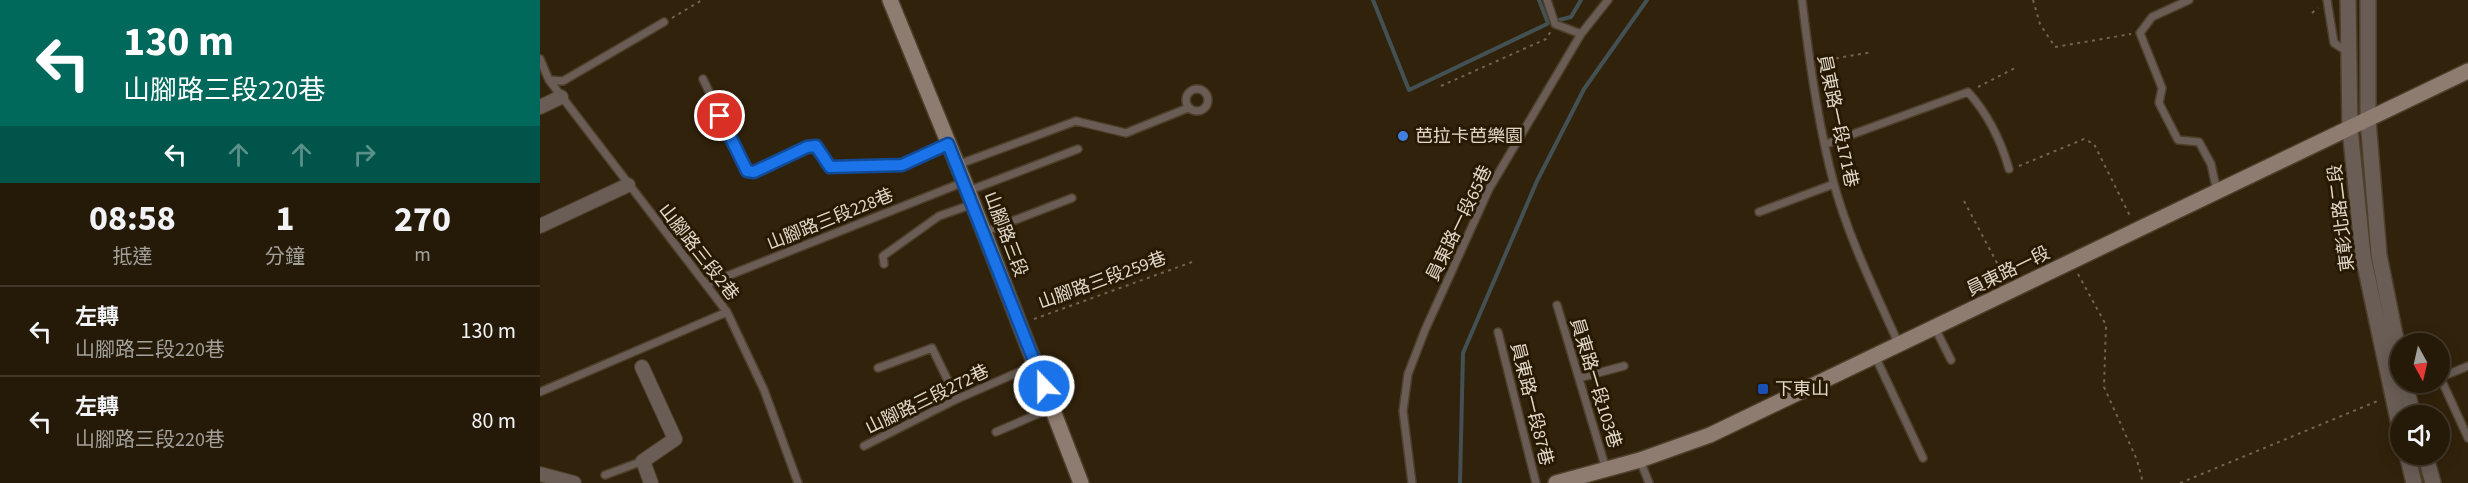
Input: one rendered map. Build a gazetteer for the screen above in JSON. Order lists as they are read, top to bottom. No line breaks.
{"streets":{"main road":["山腳路三段","員東路一段"],"street":["東彰北路二段"],"lane":["員東路一段171巷","山腳路三段228巷","員東路一段65巷","山腳路三段2巷","員東路一段103巷","山腳路三段272巷","員東路一段87巷"],"path":["山腳路三段259巷"]},"crossings":[["員東路一段171巷","員東路一段"],["東彰北路二段","員東路一段"],["山腳路三段228巷","山腳路三段"],["山腳路三段228巷","山腳路三段2巷"],["山腳路三段","山腳路三段259巷"],["山腳路三段","山腳路三段272巷"],["員東路一段","員東路一段103巷"]],"places":{"other":["芭拉卡芭樂園"],"transit":["下東山"]},"north":"bottom","page":{"turn":["130 m","山腳路三段220巷"],"eta":["08:58","抵達","1","分鐘","270","m"],"list":[{"name":"左轉","note":"山腳路三段220巷","value":"130 m"},{"name":"左轉","note":"山腳路三段220巷","value":"80 m"}]}}
